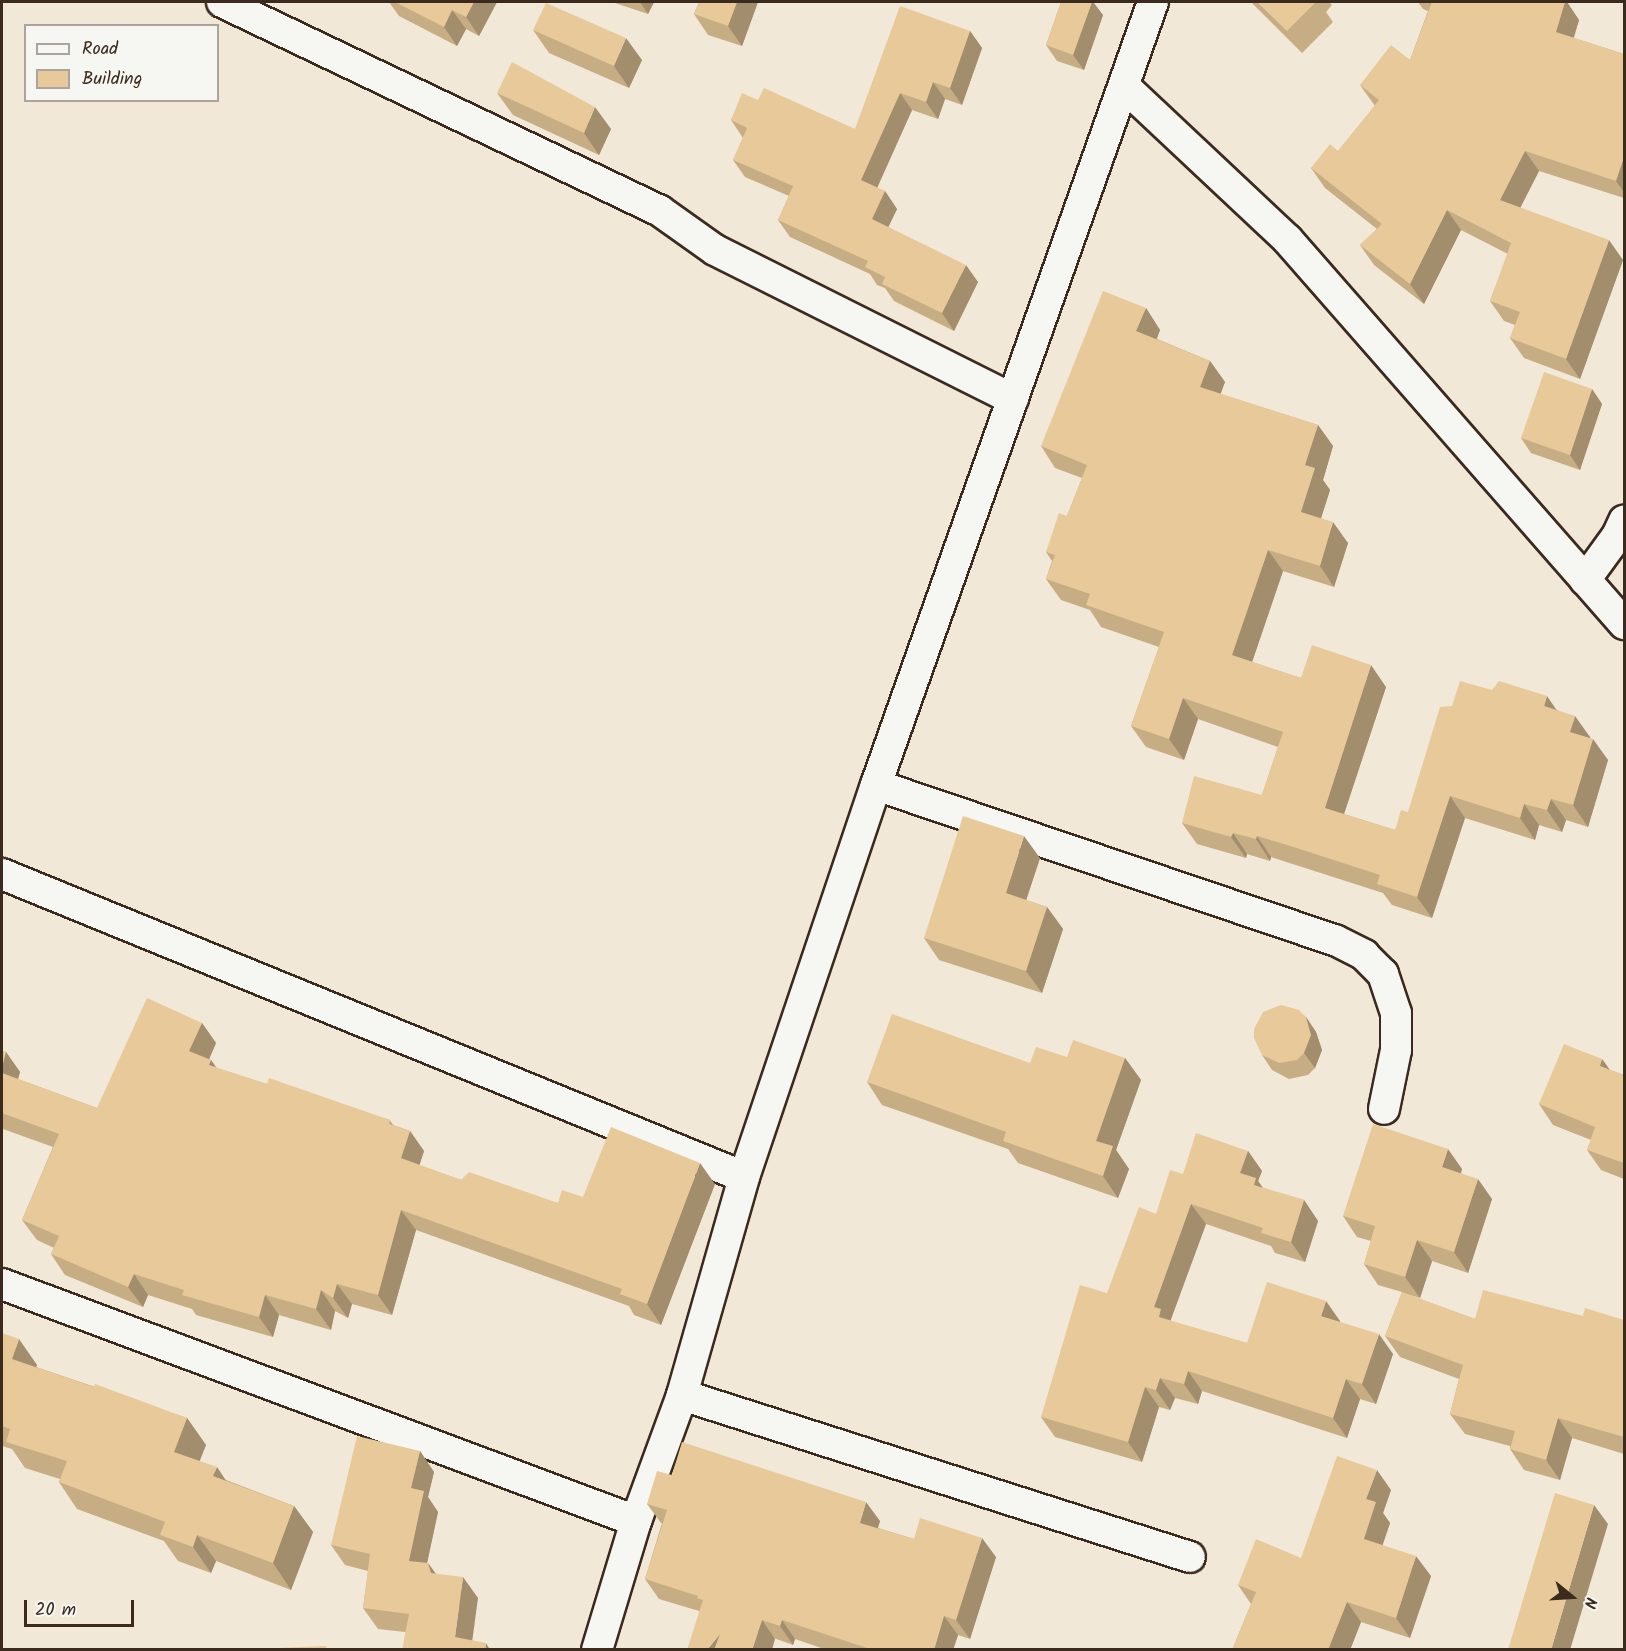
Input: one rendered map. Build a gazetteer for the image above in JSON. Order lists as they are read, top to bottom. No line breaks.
{"legend":["Road","Building"],"scale_bar":"20 m","north":"right"}
